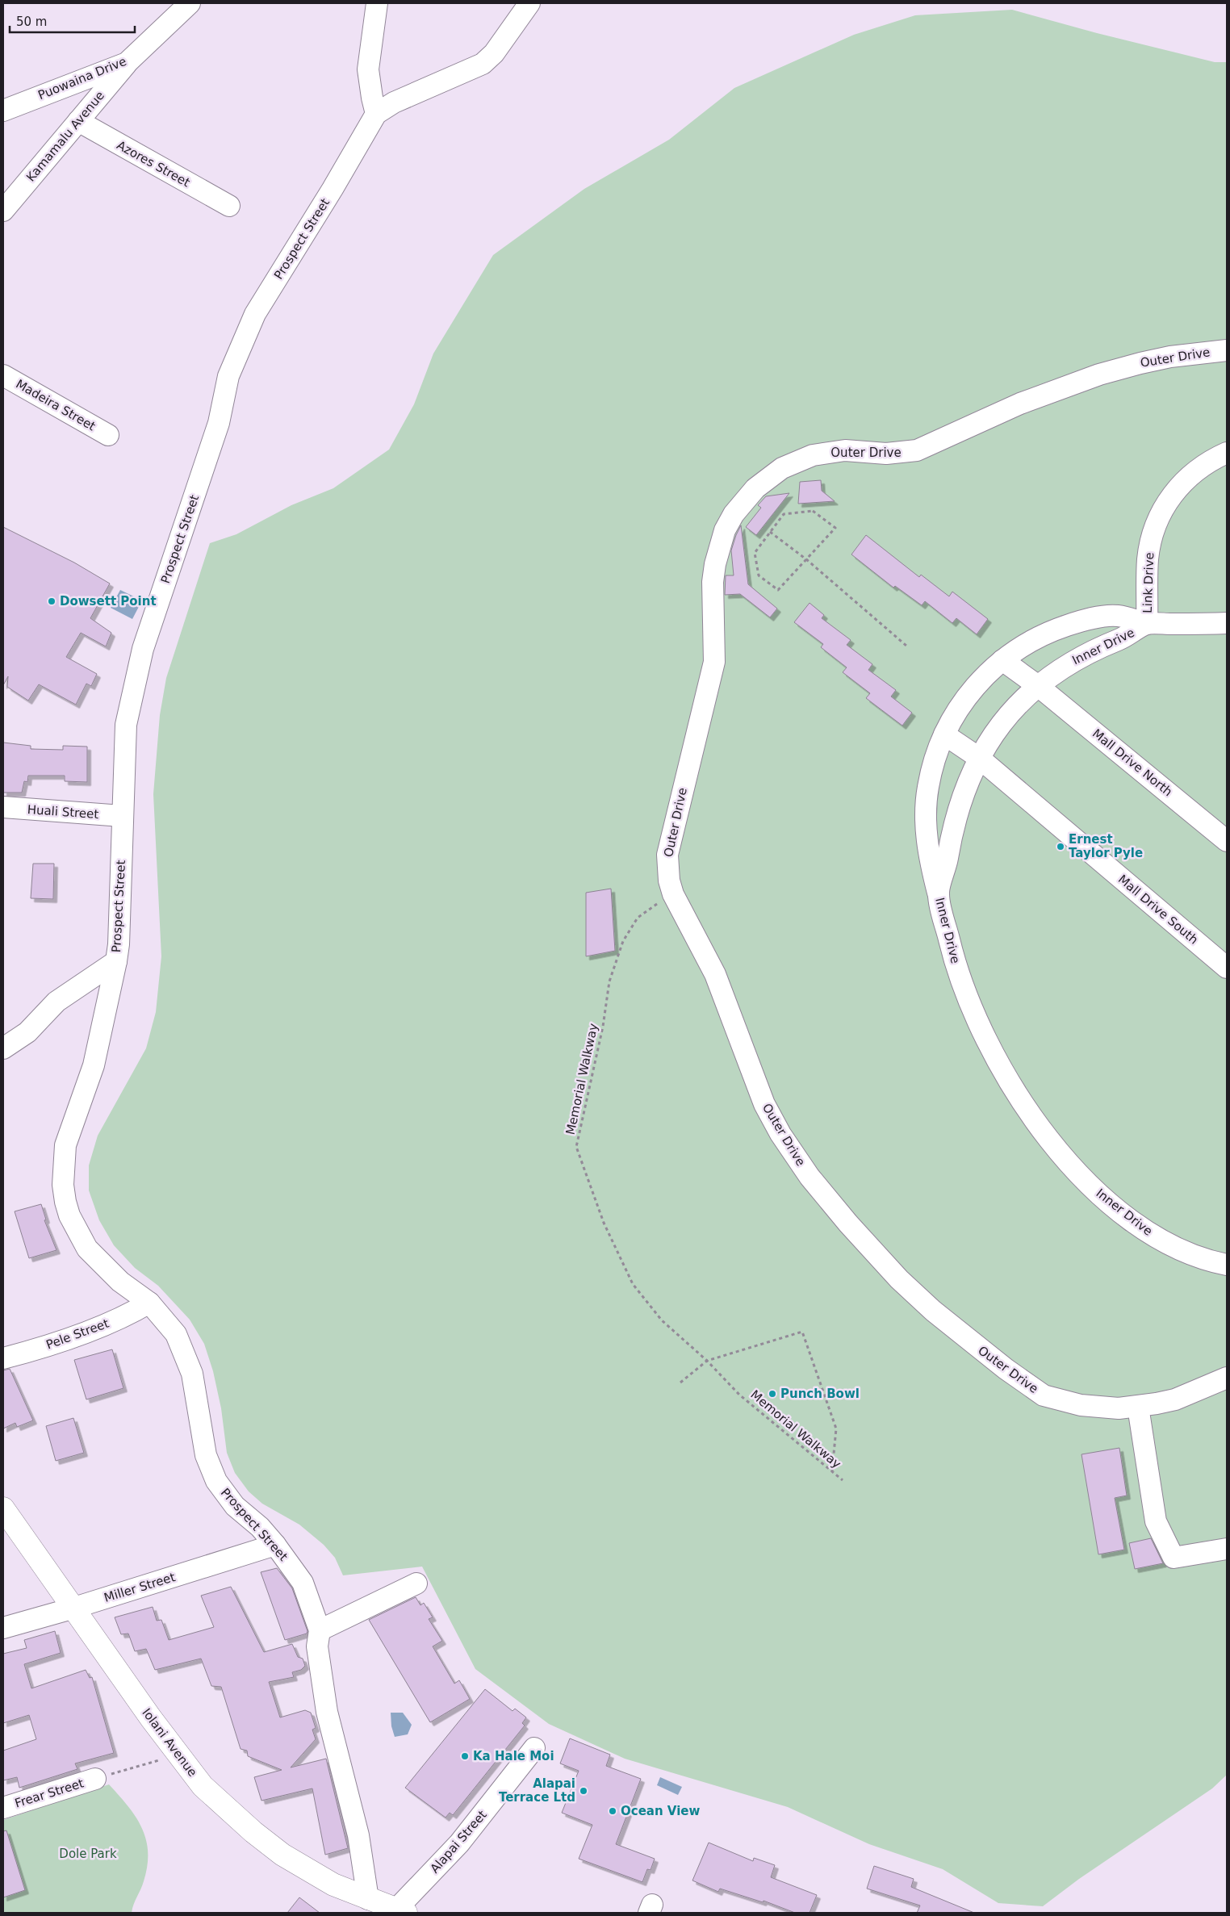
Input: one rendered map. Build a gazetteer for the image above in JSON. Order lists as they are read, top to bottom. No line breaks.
{"streets":{"main road":["Iolani Avenue"],"street":["Puowaina Drive","Kamamalu Avenue","Azores Street","Prospect Street","Outer Drive","Madeira Street","Link Drive","Inner Drive","Mall Drive North","Huali Street","Mall Drive South","Pele Street","Miller Street","Frear Street","Alapai Street"],"path":["Memorial Walkway"]},"crossings":[["Puowaina Drive","Kamamalu Avenue"],["Kamamalu Avenue","Azores Street"],["Prospect Street","Huali Street"],["Prospect Street","Pele Street"],["Prospect Street","Miller Street"],["Prospect Street","Iolani Avenue"],["Outer Drive","Memorial Walkway"],["Link Drive","Inner Drive"],["Inner Drive","Mall Drive North"],["Inner Drive","Mall Drive South"],["Miller Street","Iolani Avenue"],["Iolani Avenue","Alapai Street"]],"parks":["Dole Park"],"places":["Dowsett Point","Ernest Taylor Pyle","Punch Bowl","Ka Hale Moi","Alapai Terrace Ltd","Ocean View"],"scale_bar":"50 m"}
